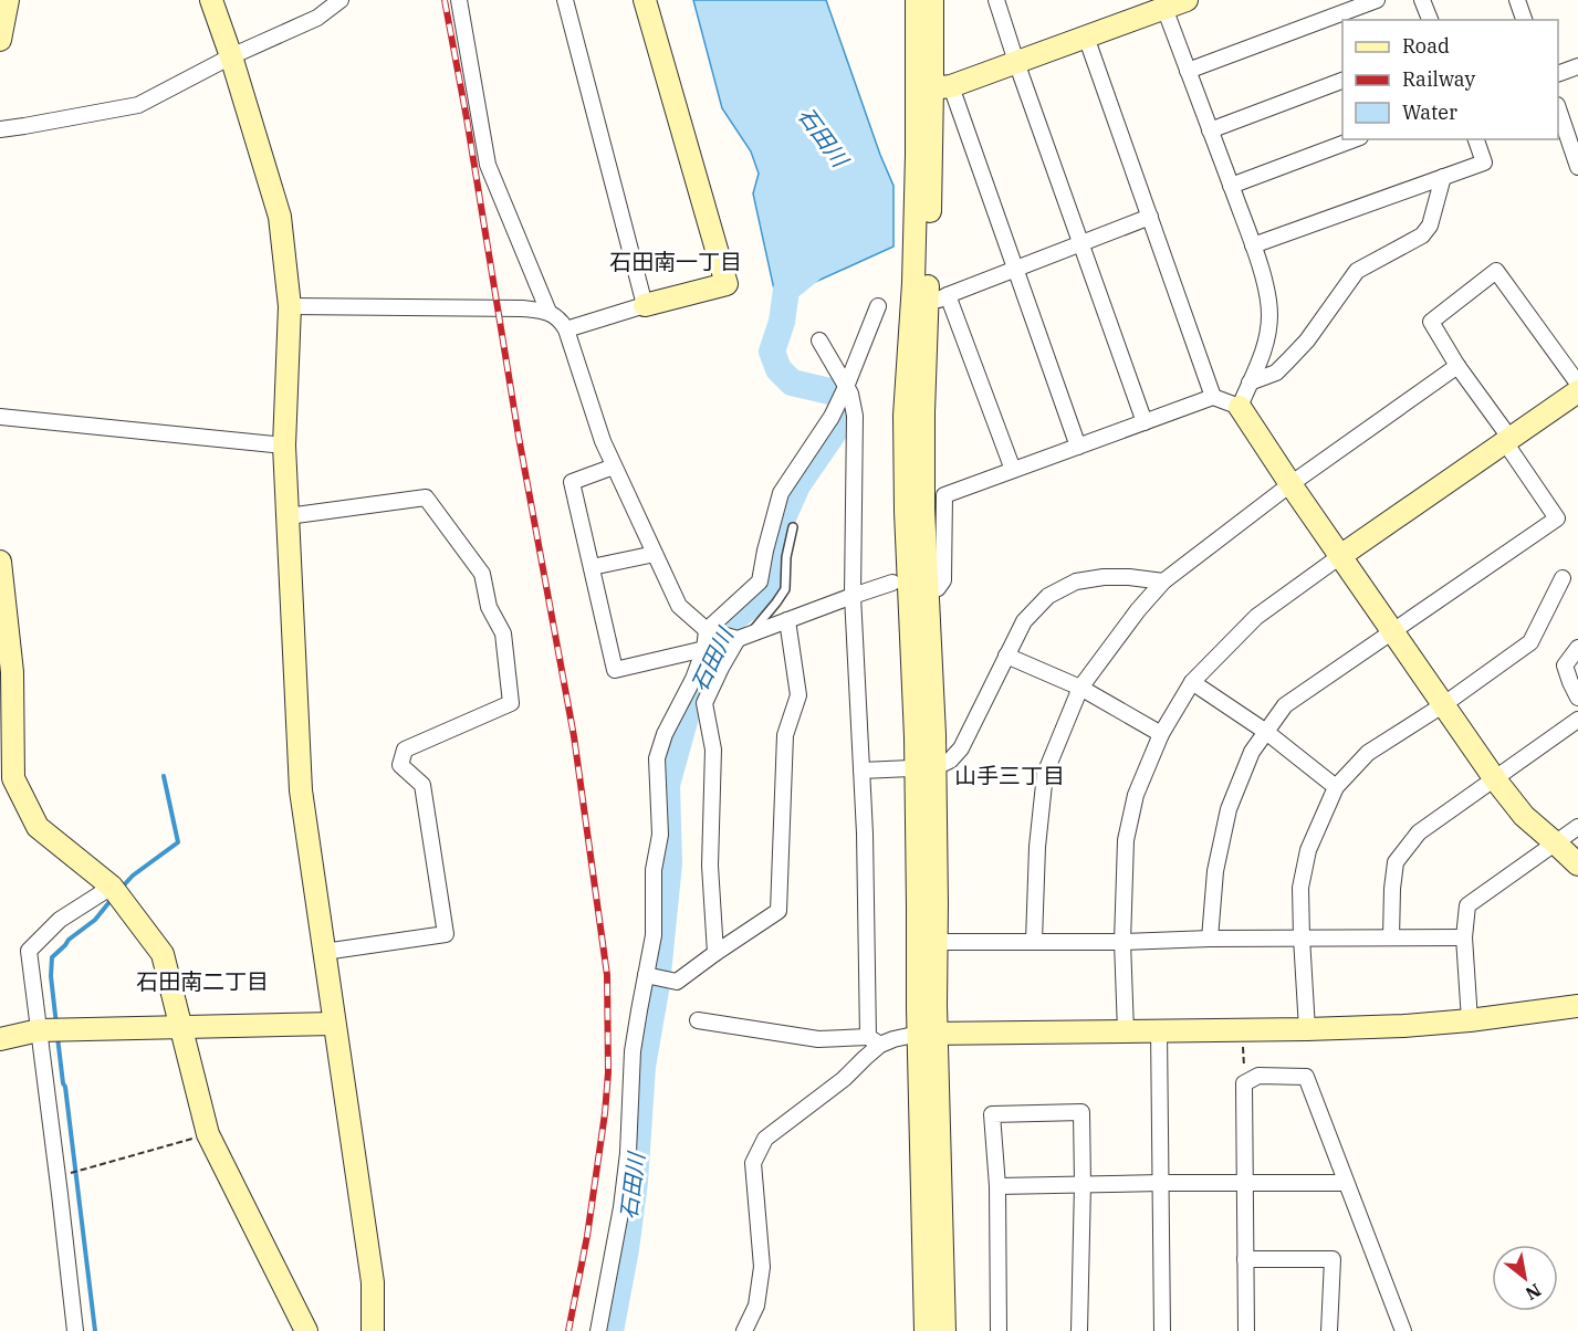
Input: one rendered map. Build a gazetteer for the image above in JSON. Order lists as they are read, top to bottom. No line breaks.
{"districts":["石田南一丁目","山手三丁目","石田南二丁目"],"water":["石田川"],"legend":["Road","Railway","Water"],"north":"bottom right"}
